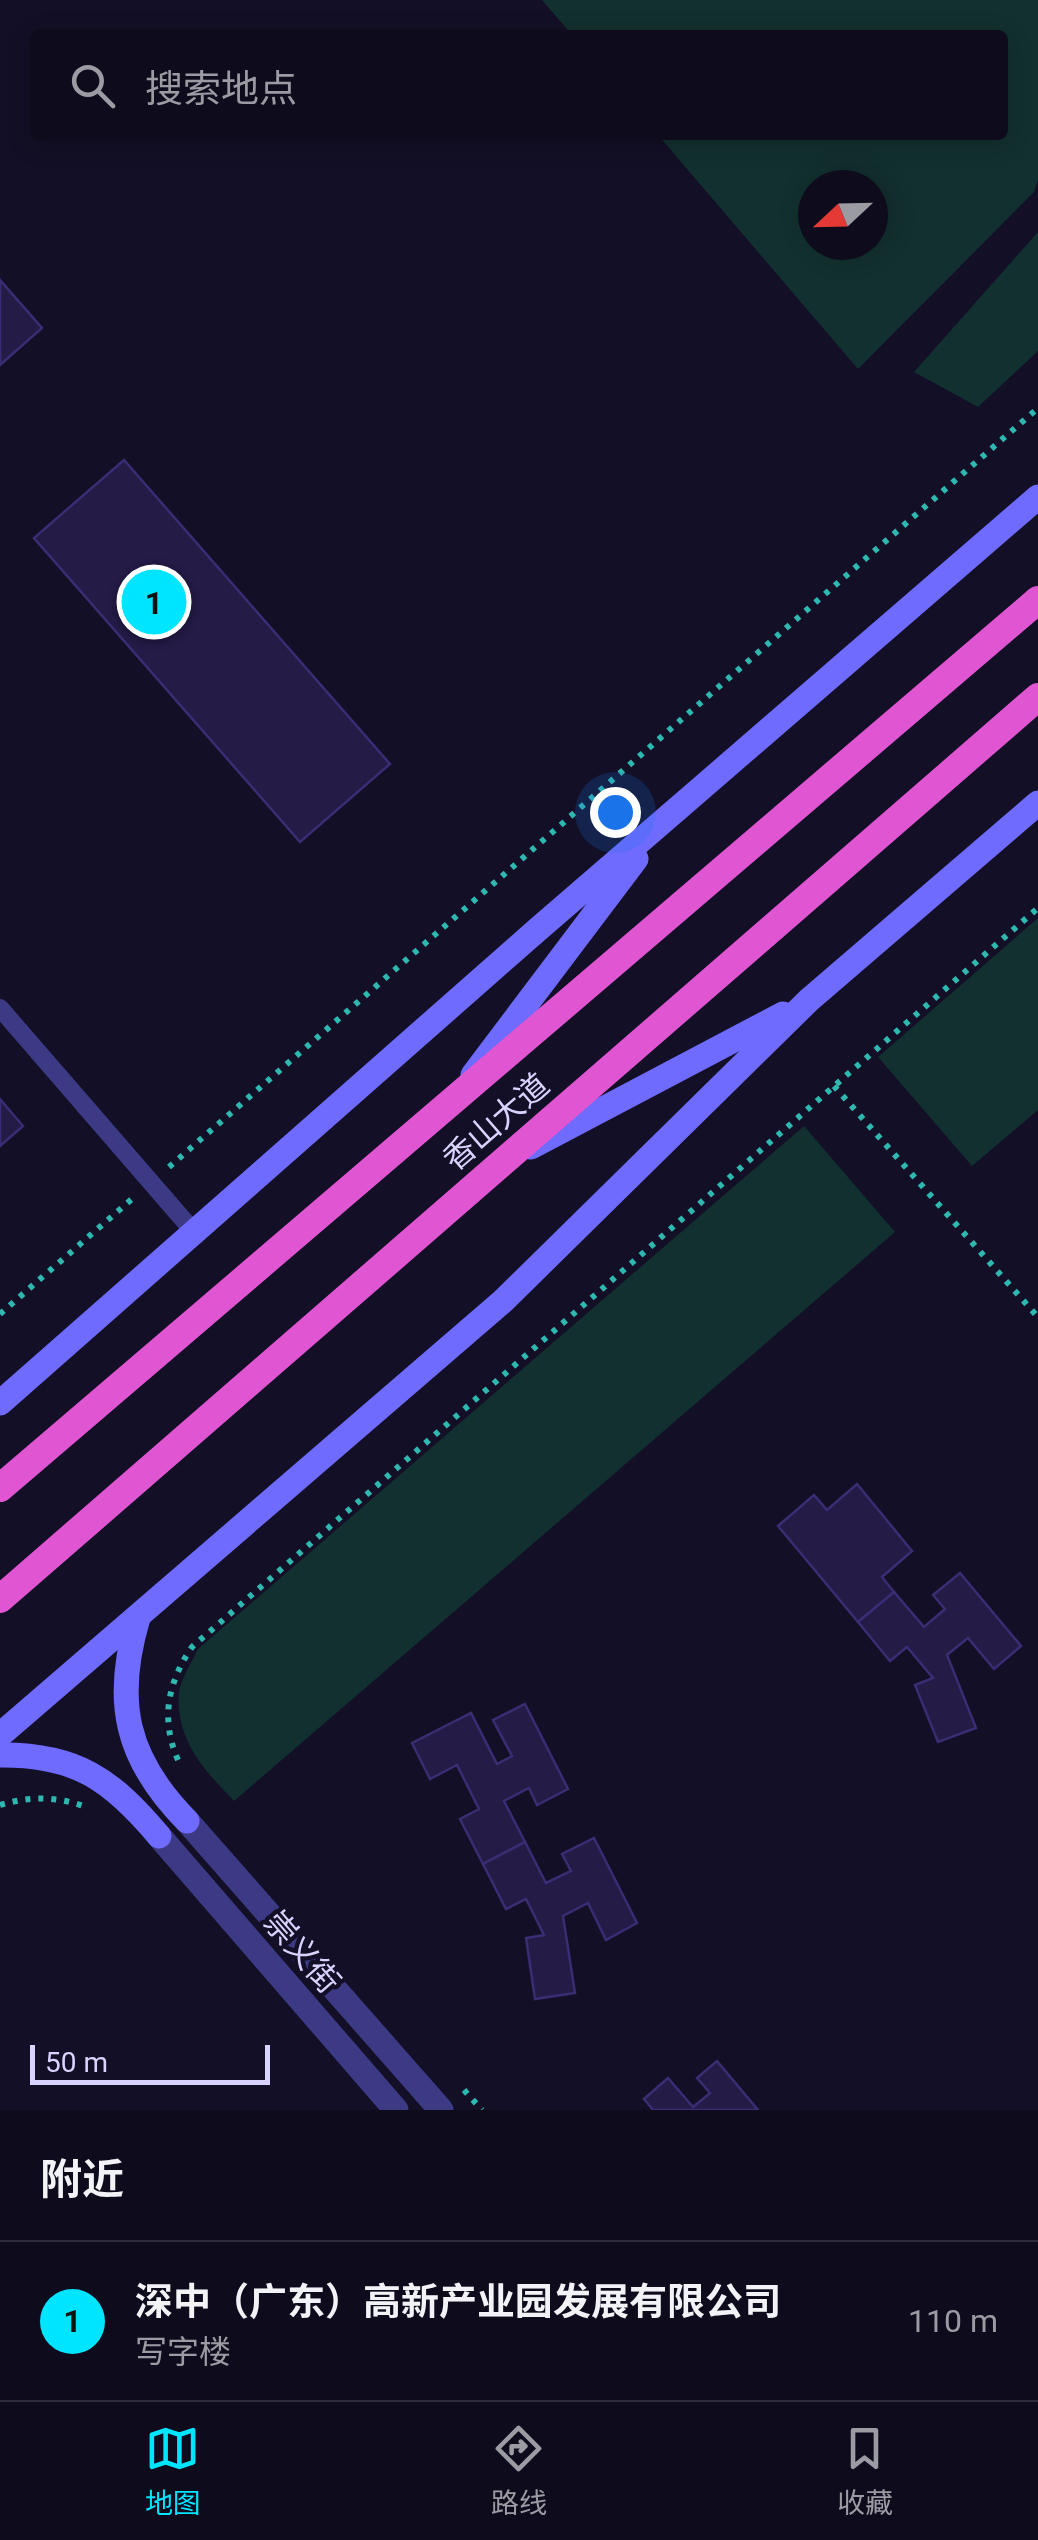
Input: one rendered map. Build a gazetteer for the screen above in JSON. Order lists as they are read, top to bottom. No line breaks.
{"streets":{"highway":["香山大道"],"street":["崇义街"]},"scale_bar":"50 m","north":"left","page":{"search":"搜索地点","pins":"1","scale":"50 m","heading":"附近","list":[{"mark":"1","name":"深中（广东）高新产业园发展有限公司","note":"写字楼","value":"110 m"}],"nav":["地图","路线","收藏"]}}
